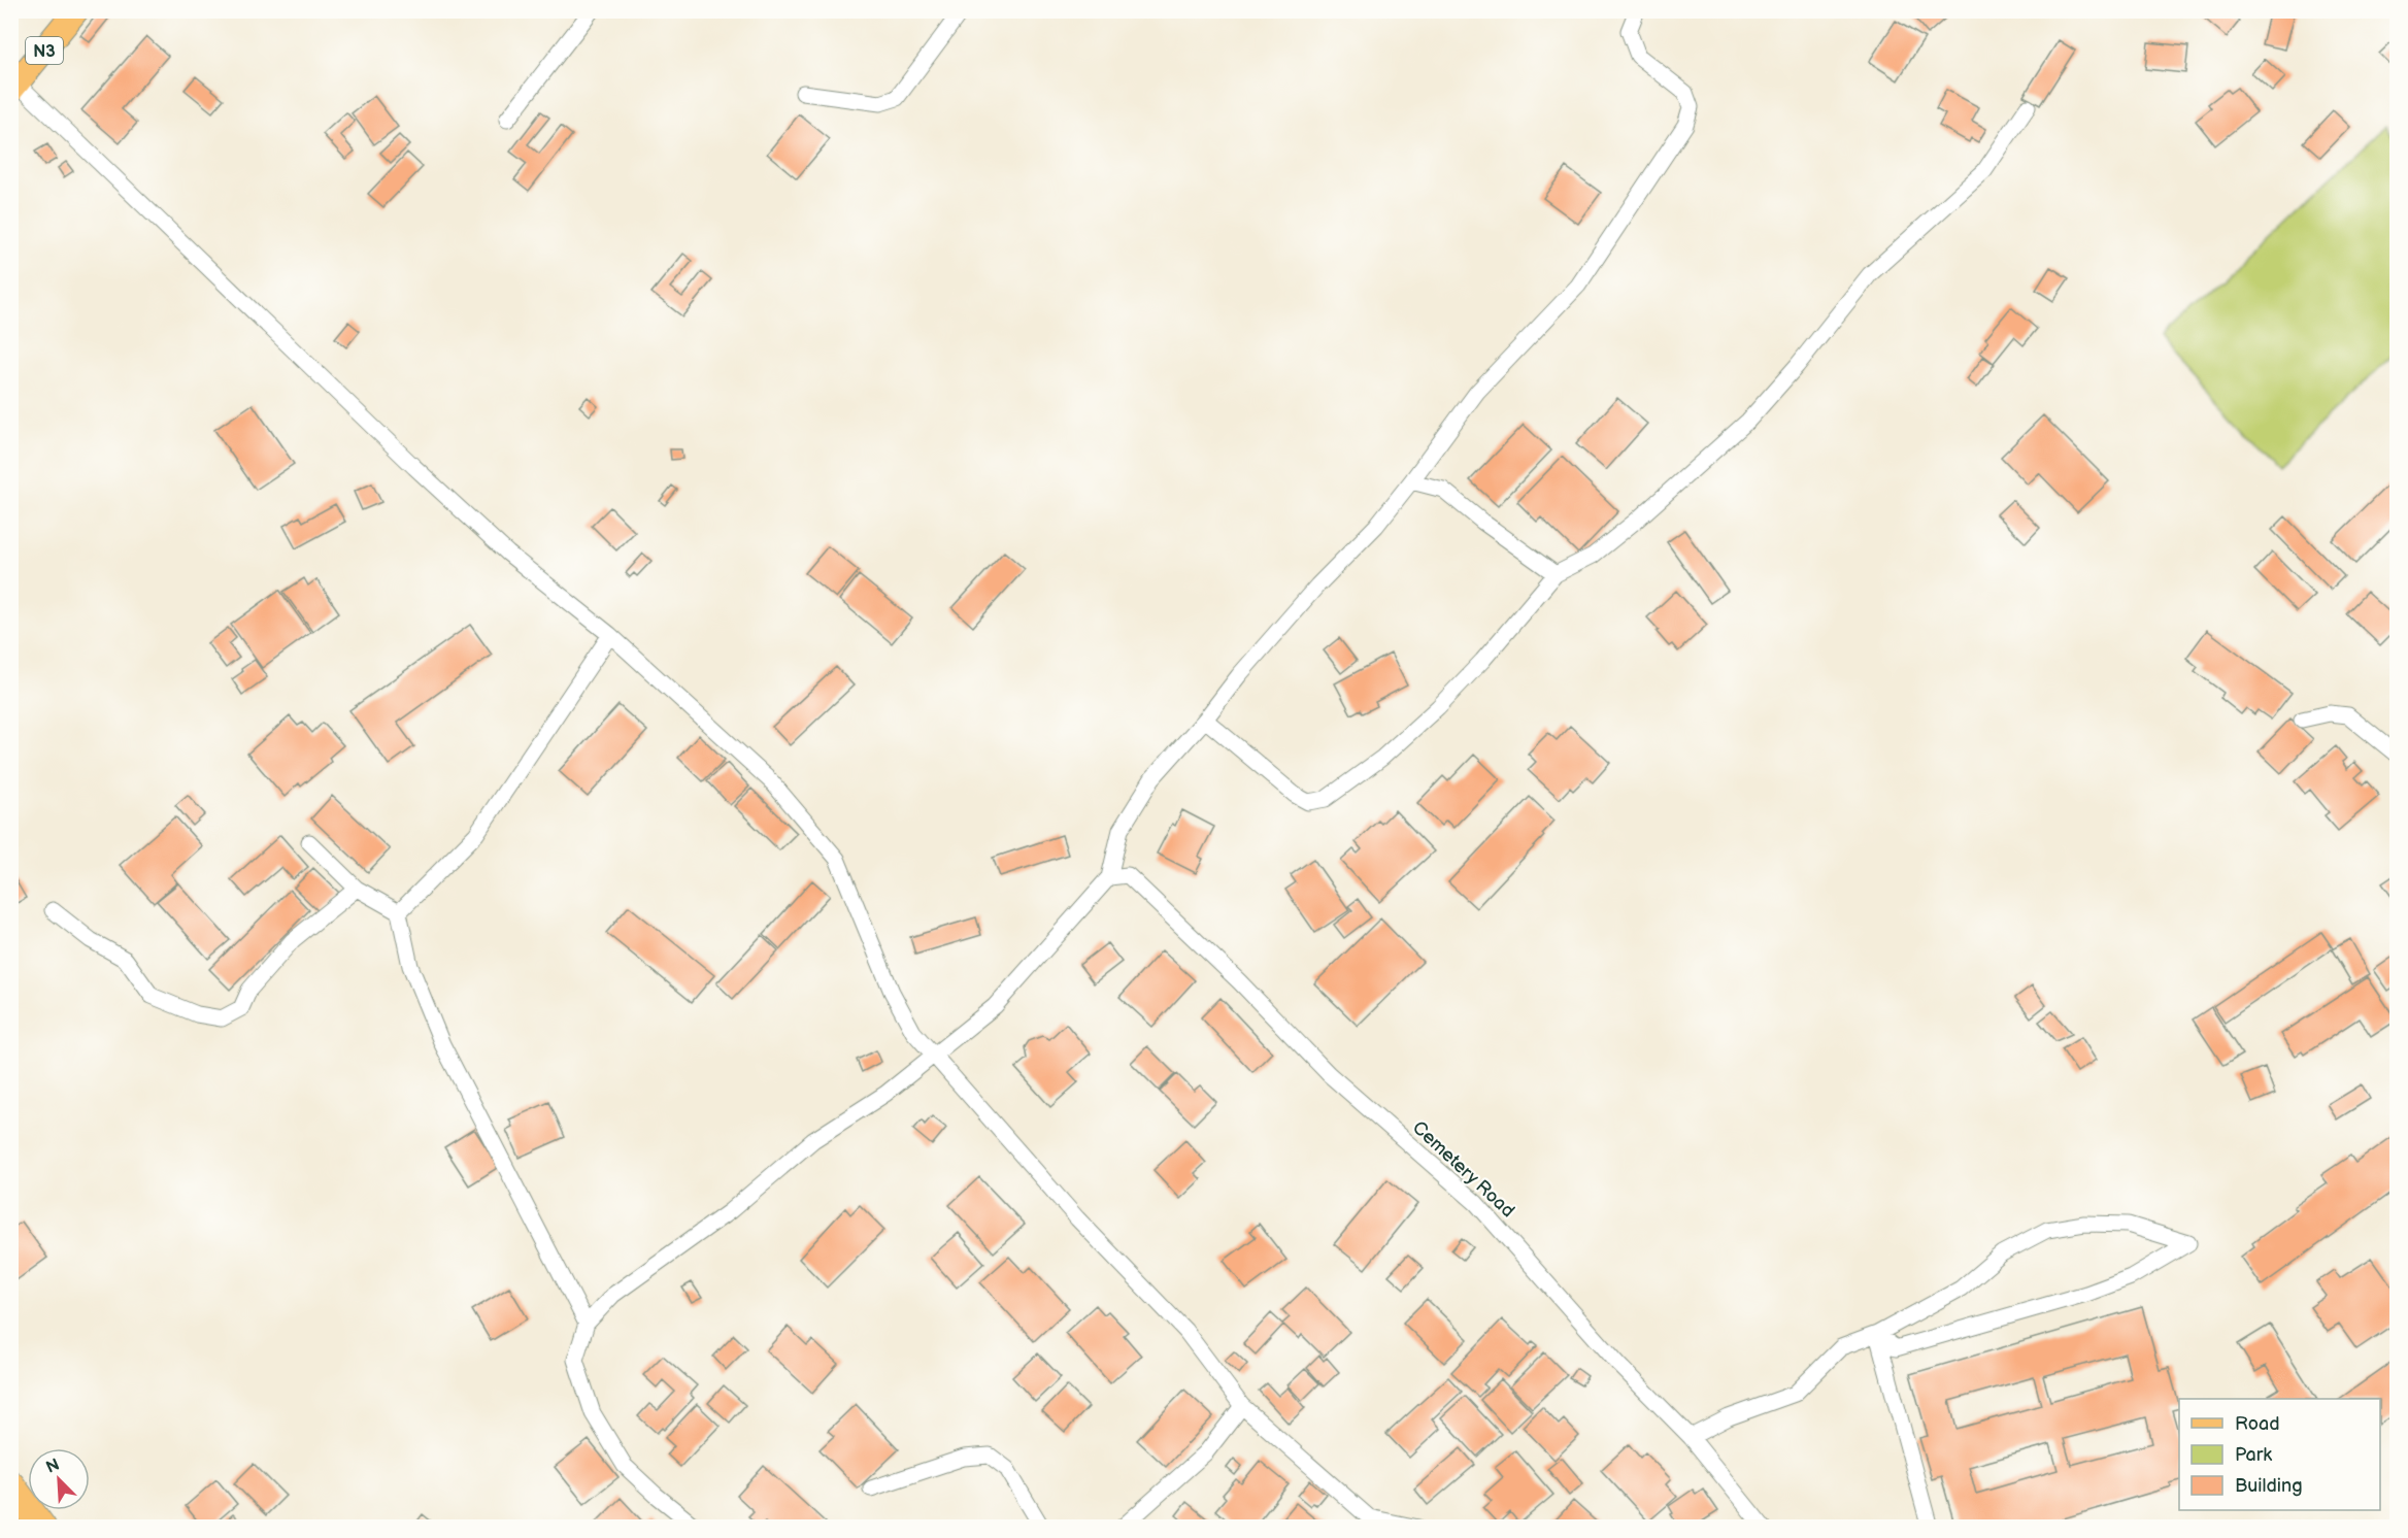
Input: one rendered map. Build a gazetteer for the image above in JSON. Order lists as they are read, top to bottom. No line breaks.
{"streets":{"main road":["N3"],"street":["Cemetery Road"]},"legend":["Road","Park","Building"],"north":"top left"}
